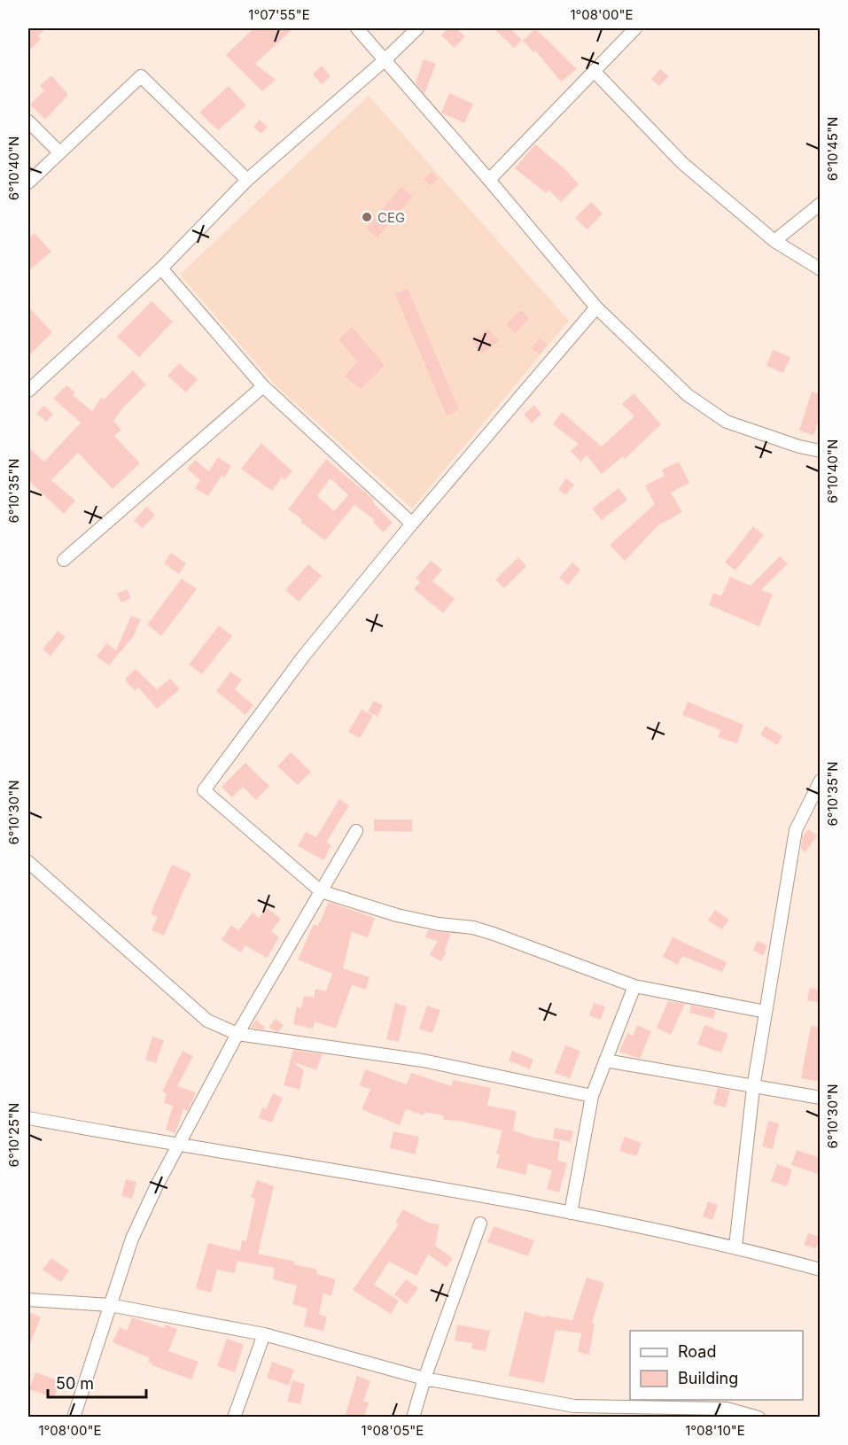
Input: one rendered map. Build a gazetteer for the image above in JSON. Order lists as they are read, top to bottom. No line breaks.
{"places":["CEG"],"legend":["Road","Building"],"scale_bar":"50 m","coordinates":["1°07'55\"E","1°08'00\"E","6°10'45\"N","6°10'40\"N","6°10'35\"N","6°10'30\"N","6°10'25\"N","1°08'05\"E","1°08'10\"E"]}
